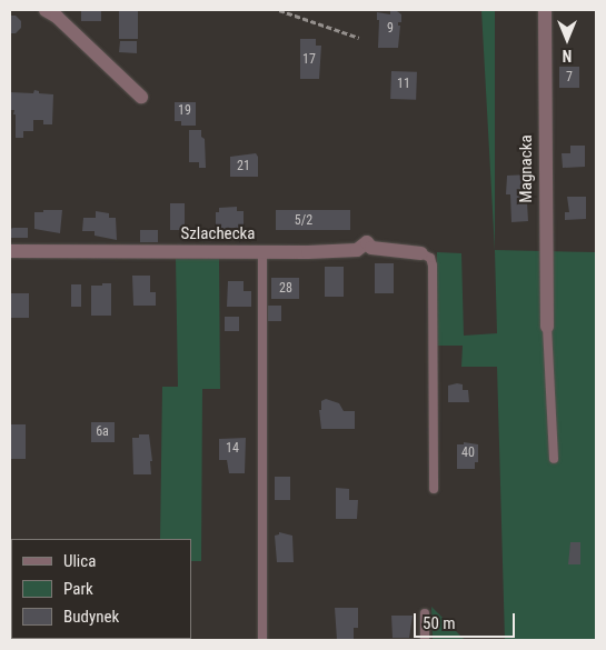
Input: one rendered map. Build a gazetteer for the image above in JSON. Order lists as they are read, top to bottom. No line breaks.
{"streets":{"street":["Magnacka","Szlachecka"]},"house_numbers":["9","17","7","11","19","21","5/2","28","6a","14","40"],"legend":["Ulica","Park","Budynek"],"scale_bar":"50 m","north":"bottom"}
